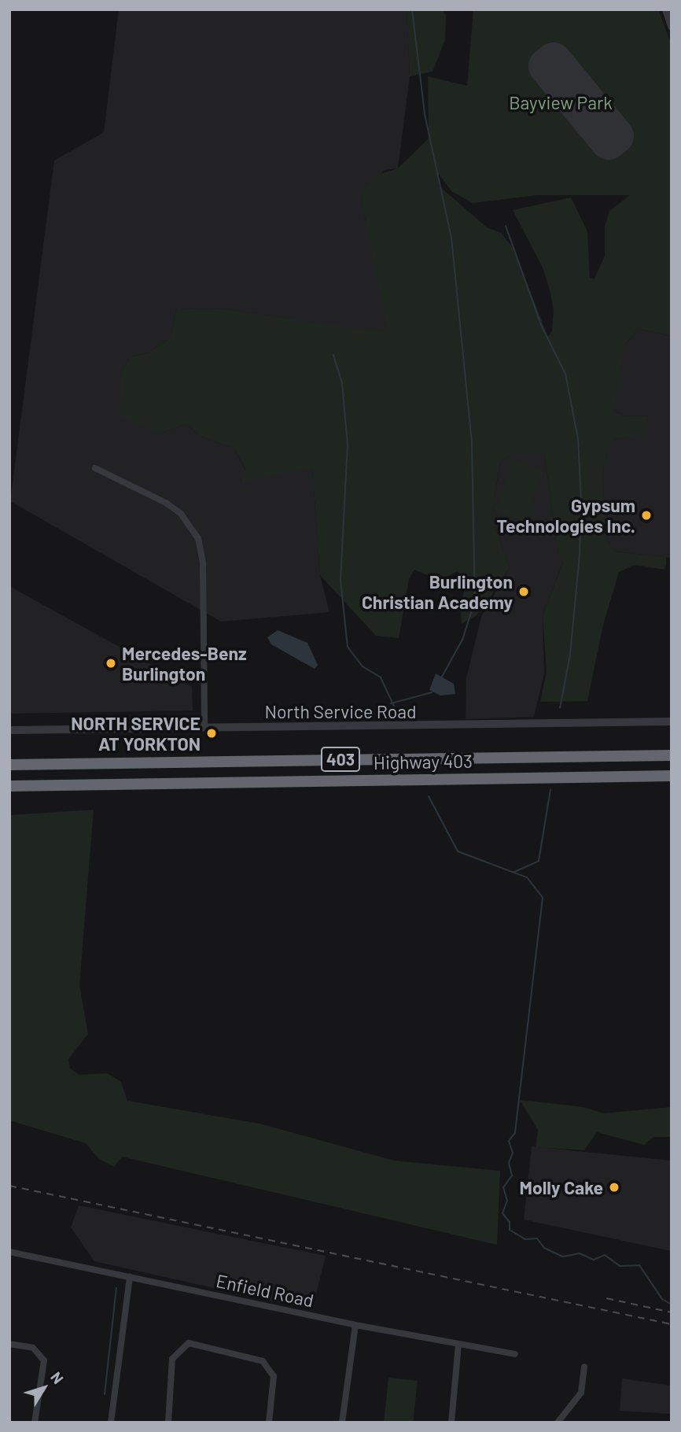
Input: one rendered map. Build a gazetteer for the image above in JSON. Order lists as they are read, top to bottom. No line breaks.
{"streets":{"highway":["403","Highway 403"],"street":["North Service Road","Enfield Road"]},"parks":["Bayview Park"],"places":["Gypsum Technologies Inc.","Burlington Christian Academy","Mercedes-Benz Burlington","NORTH SERVICE AT YORKTON","Molly Cake"],"north":"top right"}
